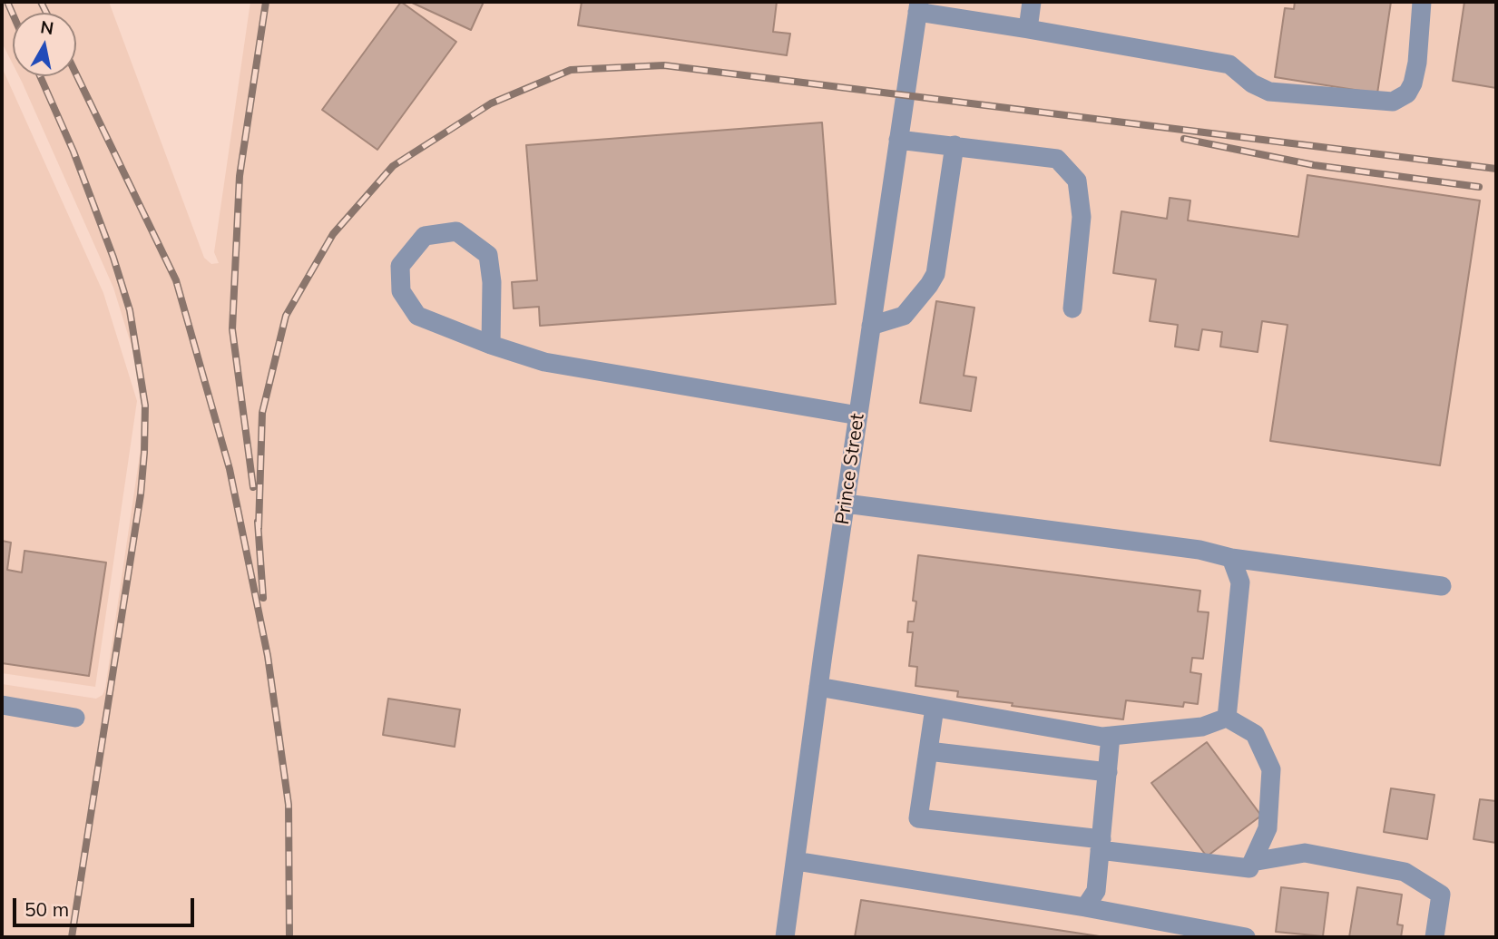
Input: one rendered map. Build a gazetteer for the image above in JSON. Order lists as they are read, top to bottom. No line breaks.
{"streets":{"street":["Prince Street"]},"scale_bar":"50 m","north":"top"}
